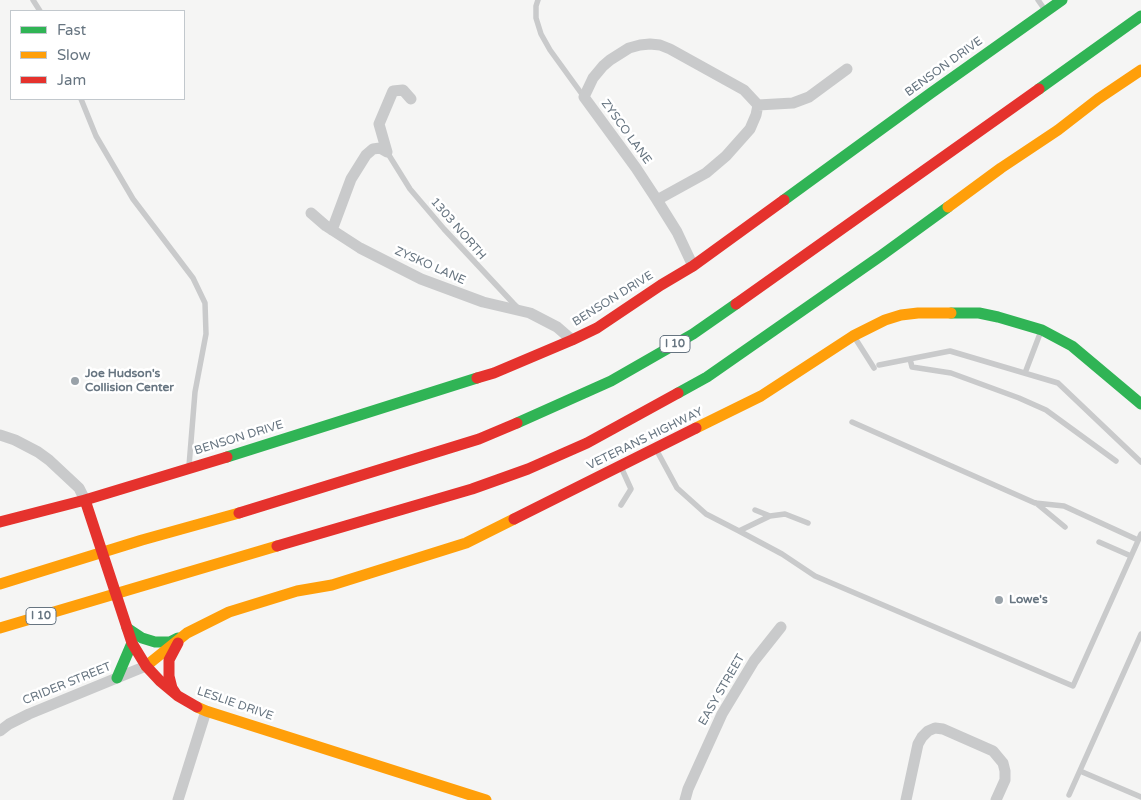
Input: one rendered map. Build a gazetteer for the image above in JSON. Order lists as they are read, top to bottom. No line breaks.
{"streets":{"main road":["BENSON DRIVE","I 10","VETERANS HIGHWAY","LESLIE DRIVE"],"street":["ZYSCO LANE","ZYSKO LANE","CRIDER STREET","EASY STREET"],"lane":["1303 NORTH"]},"crossings":[["BENSON DRIVE","ZYSCO LANE"],["BENSON DRIVE","ZYSKO LANE"],["BENSON DRIVE","LESLIE DRIVE"],["1303 NORTH","ZYSKO LANE"],["VETERANS HIGHWAY","CRIDER STREET"],["VETERANS HIGHWAY","LESLIE DRIVE"],["CRIDER STREET","LESLIE DRIVE"]],"places":["Joe Hudson's Collision Center","Lowe's"],"legend":["Fast","Slow","Jam"]}
